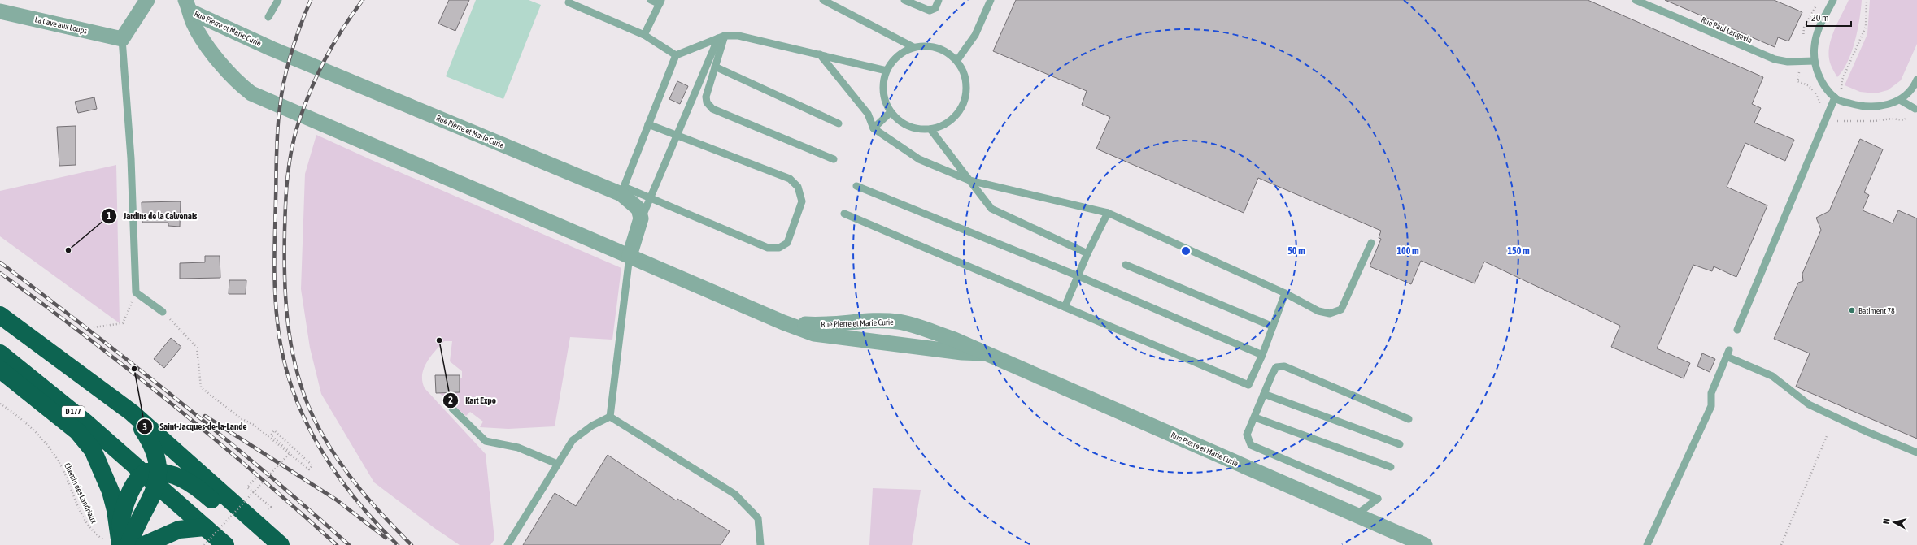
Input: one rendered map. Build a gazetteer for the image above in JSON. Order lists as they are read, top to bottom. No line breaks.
{"streets":{"highway":["D 177"],"street":["La Cave aux Loups","Rue Pierre et Marie Curie"],"lane":["Rue Paul Langevin"],"path":["Chemin des Landriaux"]},"places":["Jardins de la Calvenais","Batiment 78","Kart Expo","Saint-Jacques-de-la-Lande"],"scale_bar":"20 m","north":"left","rings":["50 m","100 m","150 m"]}
